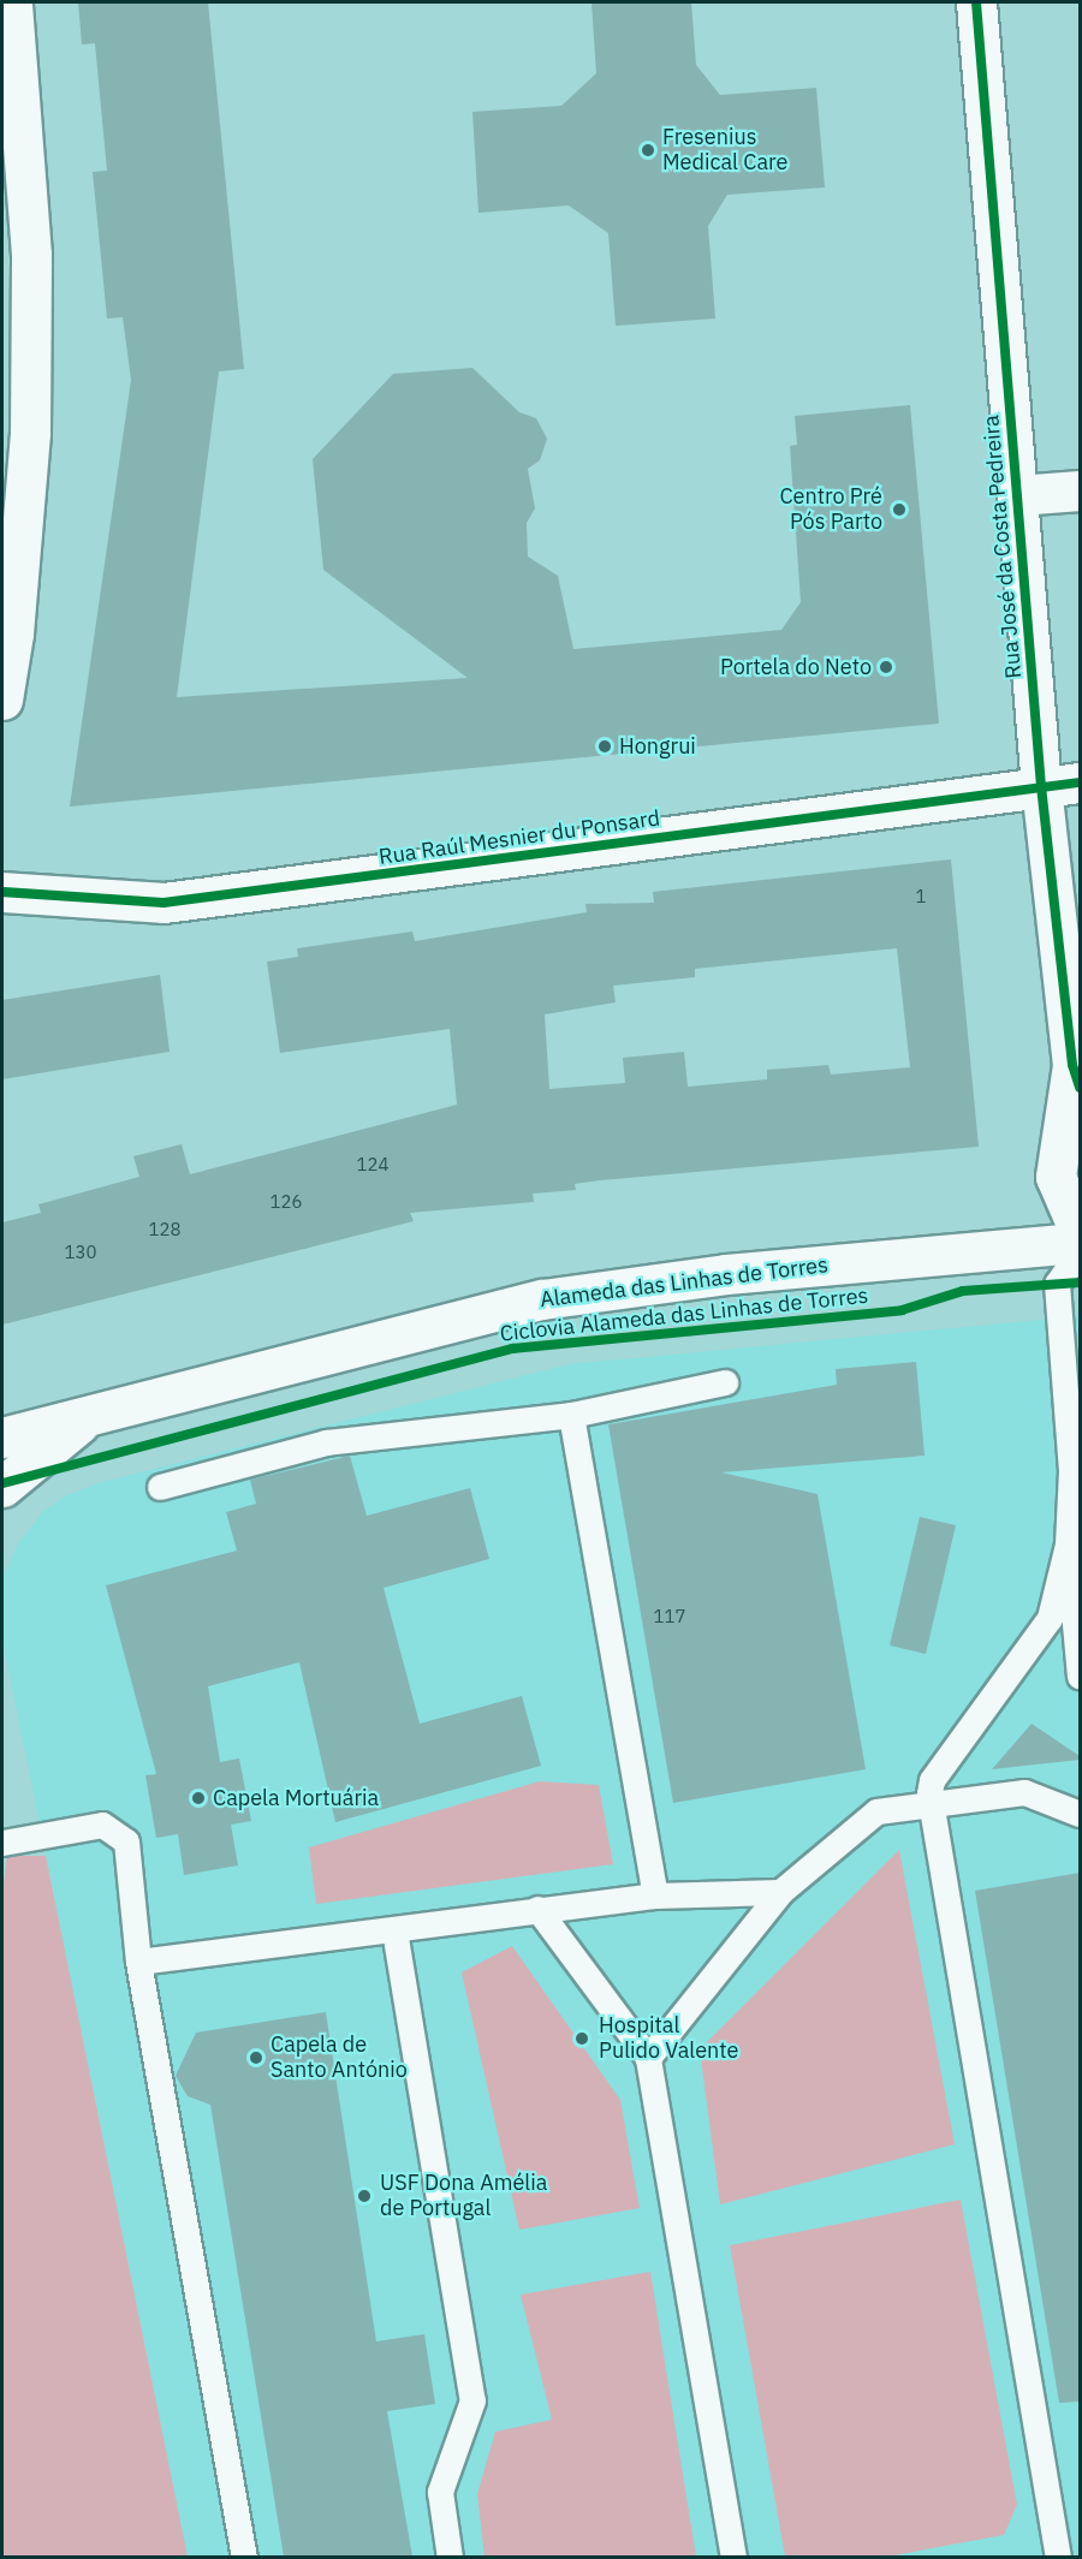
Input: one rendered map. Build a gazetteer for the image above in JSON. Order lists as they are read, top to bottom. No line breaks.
{"streets":{"street":["Rua José da Costa Pedreira","Rua Raúl Mesnier du Ponsard","Alameda das Linhas de Torres"],"cycle path":["Ciclovia Alameda das Linhas de Torres"]},"crossings":[["Rua José da Costa Pedreira","Rua Raúl Mesnier du Ponsard"]],"places":["Fresenius Medical Care","Centro Pré Pós Parto","Portela do Neto","Hongrui","Capela Mortuária","Hospital Pulido Valente","Capela de Santo António","USF Dona Amélia de Portugal"],"house_numbers":["1","124","126","128","130","117"]}
